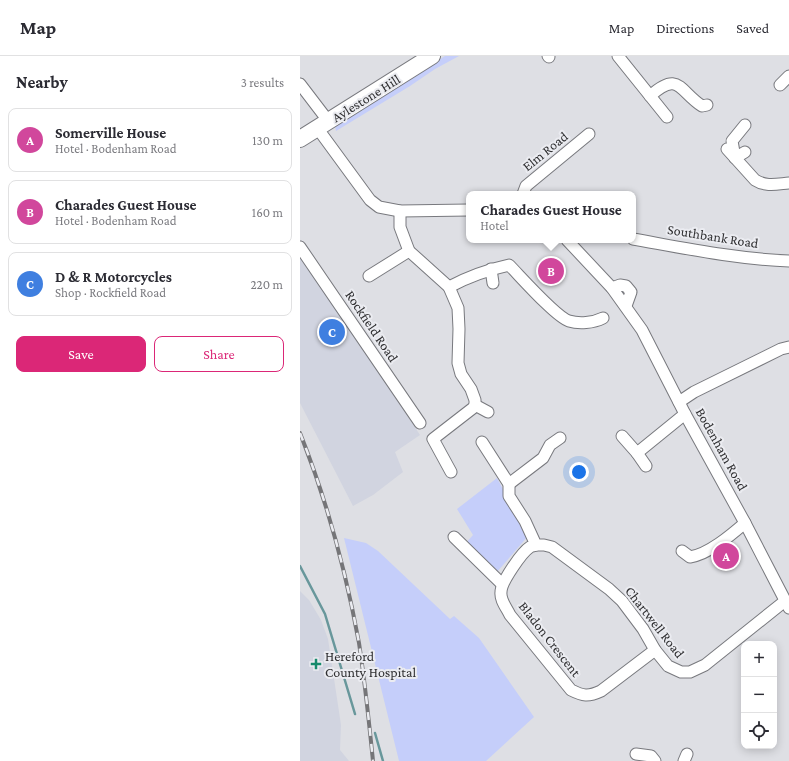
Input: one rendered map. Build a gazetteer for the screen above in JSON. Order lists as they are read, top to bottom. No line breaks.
{"streets":{"highway":["Aylestone Hill"],"street":["Elm Road","Southbank Road","Rockfield Road","Bodenham Road","Chartwell Road","Bladon Crescent"]},"crossings":[["Bodenham Road","Chartwell Road"],["Chartwell Road","Bladon Crescent"]],"places":{"health":["Hereford County Hospital"]},"page":{"header":"Map","nav":["Map","Directions","Saved"],"heading":["Nearby","3 results"],"list":[{"mark":"A","name":"Somerville House","note":"Hotel · Bodenham Road","value":"130 m"},{"mark":"B","name":"Charades Guest House","note":"Hotel · Bodenham Road","value":"160 m"},{"mark":"C","name":"D & R Motorcycles","note":"Shop · Rockfield Road","value":"220 m"}],"popup":["Charades Guest House","Hotel"],"pins":["B","C","A"],"buttons":["Save","Share"],"map_buttons":["+","−"]}}
